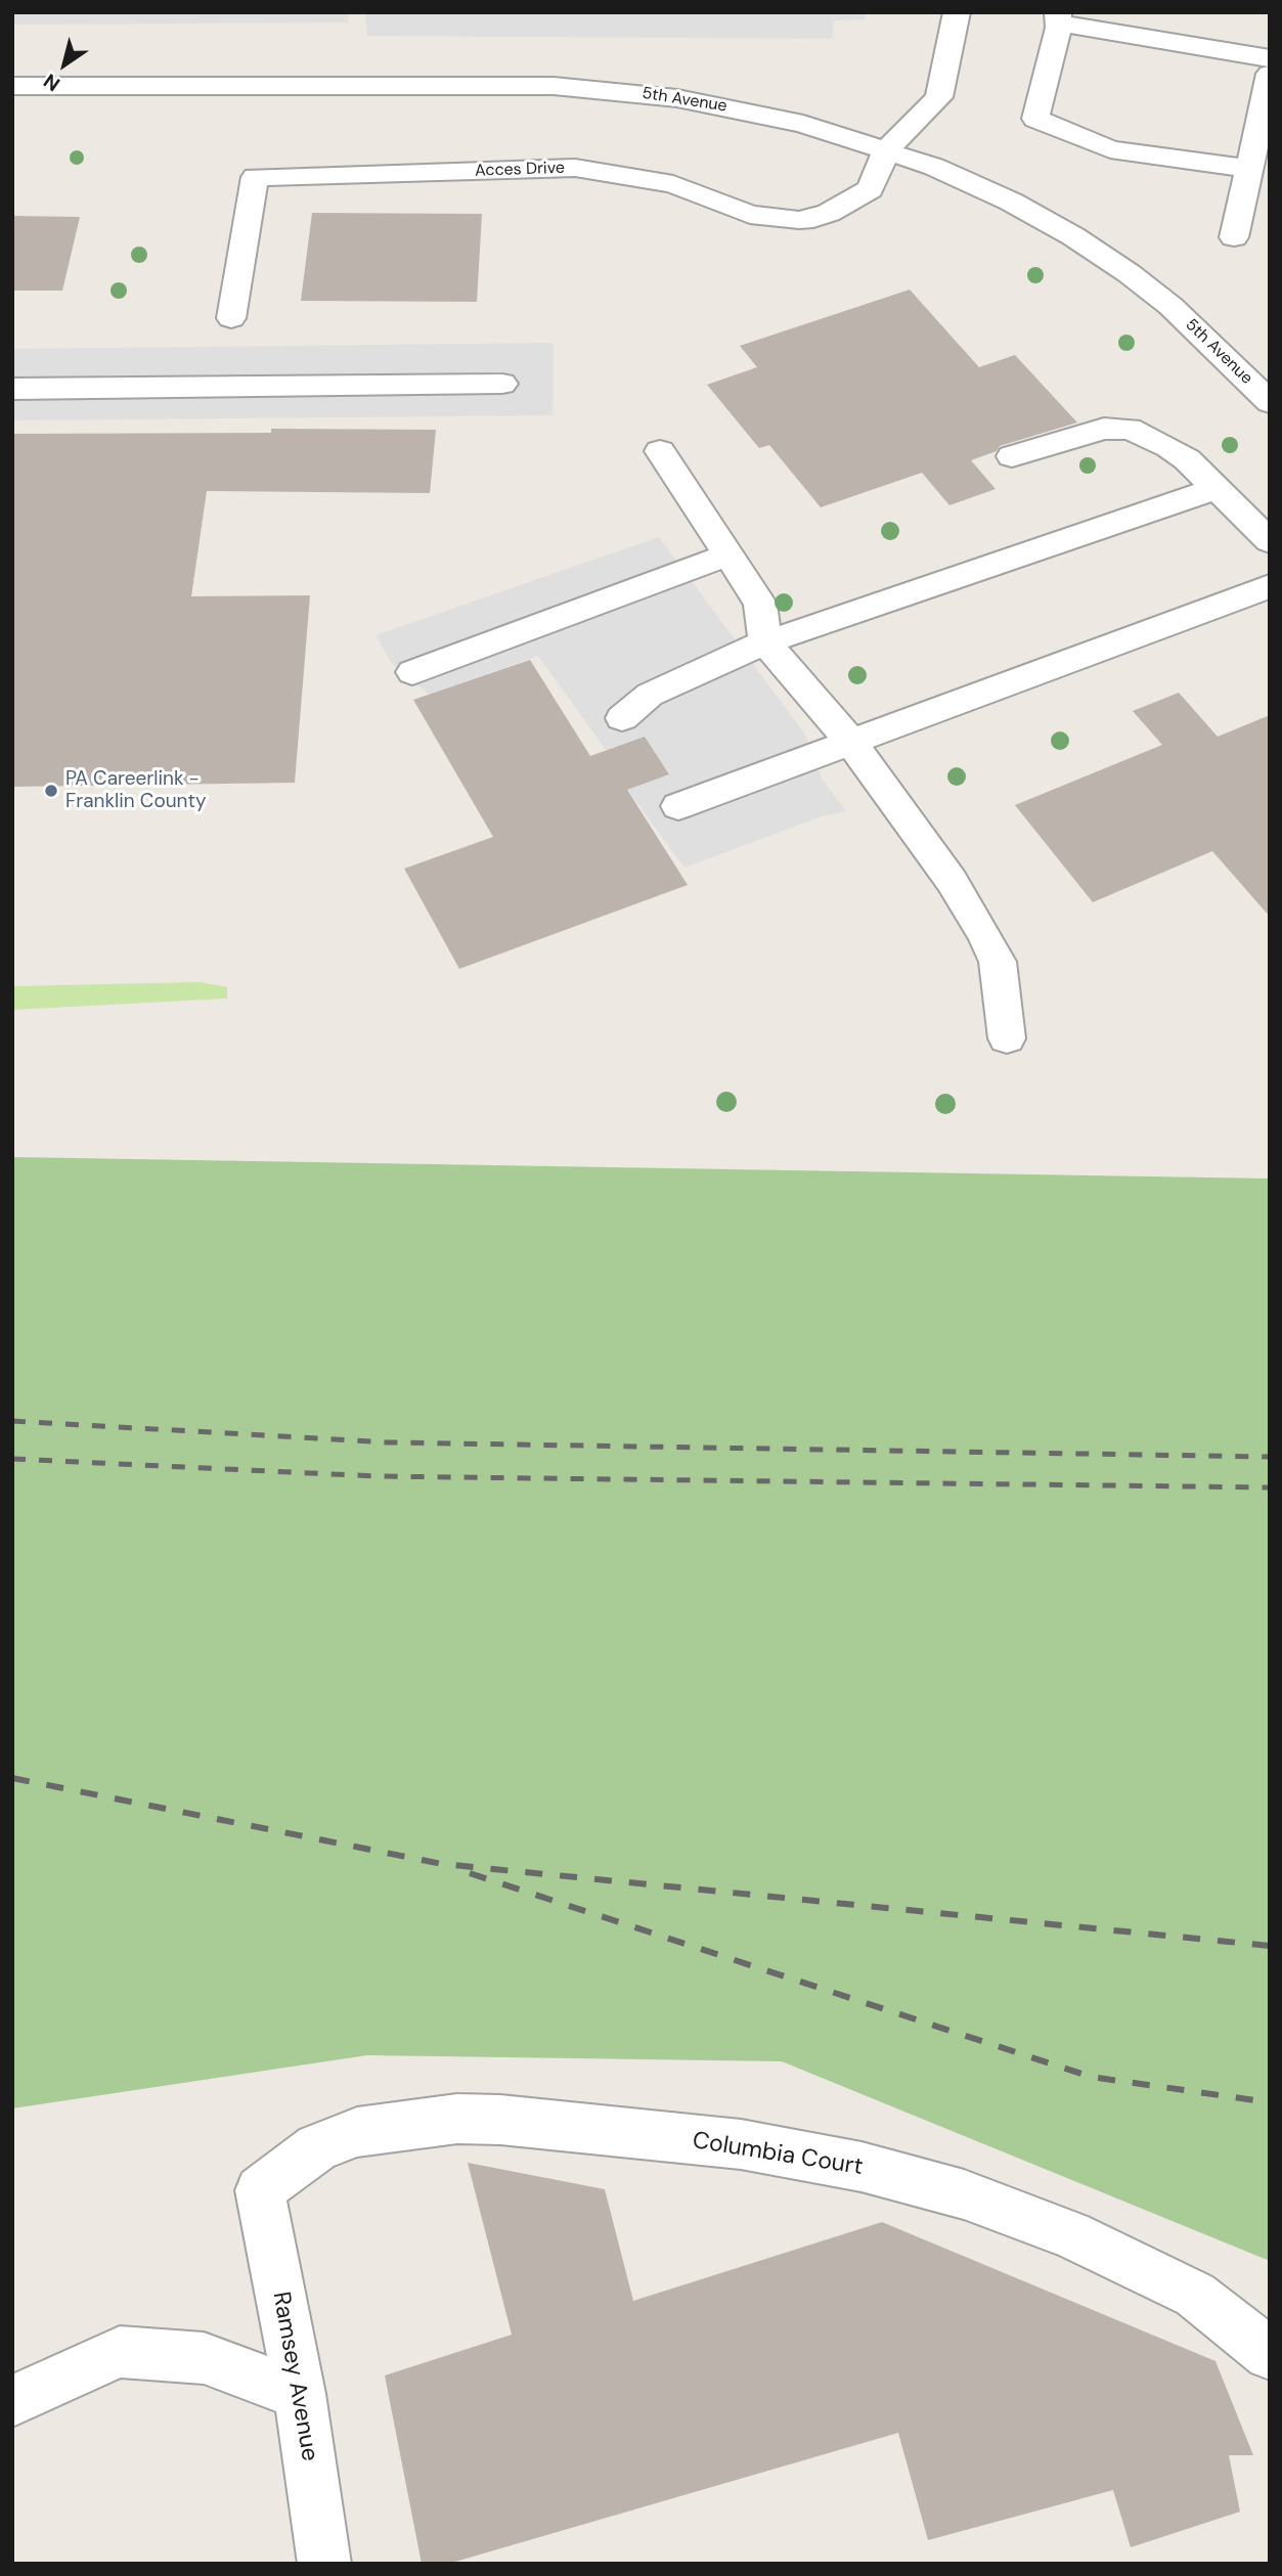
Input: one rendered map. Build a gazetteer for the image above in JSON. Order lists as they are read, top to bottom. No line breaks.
{"streets":{"street":["5th Avenue","Acces Drive","Columbia Court","Ramsey Avenue"]},"crossings":[["5th Avenue","Acces Drive"],["Columbia Court","Ramsey Avenue"]],"places":["PA Careerlink - Franklin County"],"north":"bottom left"}
